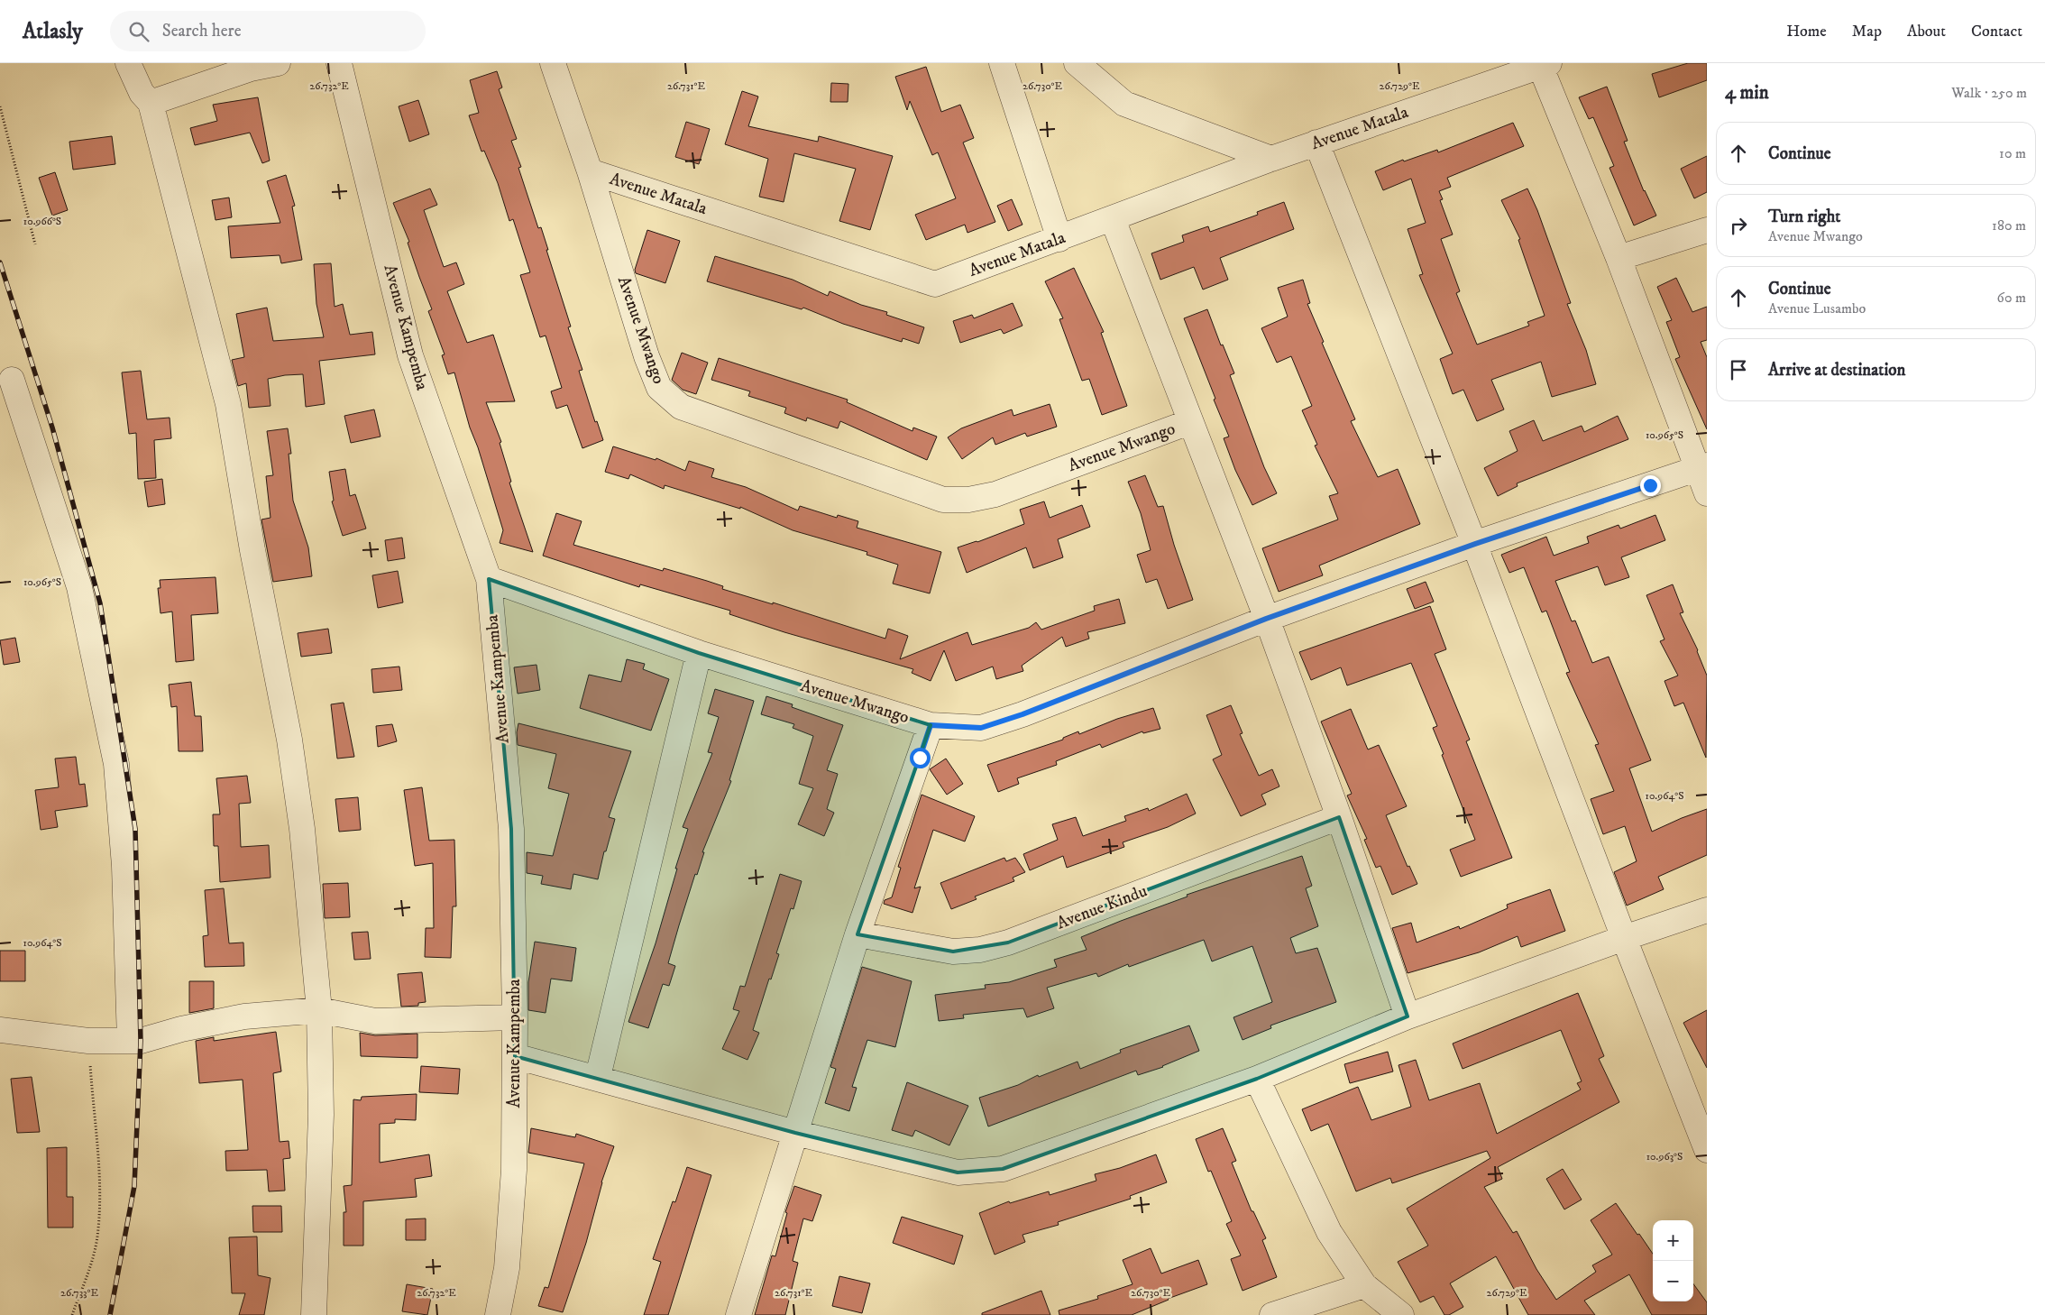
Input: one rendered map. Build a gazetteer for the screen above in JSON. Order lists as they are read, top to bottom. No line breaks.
{"streets":{"street":["Avenue Matala","Avenue Kampemba","Avenue Mwango","Avenue Kindu"]},"crossings":[["Avenue Matala","Avenue Mwango"],["Avenue Kampemba","Avenue Mwango"]],"page":{"header":"Atlasly","search":"Search here","nav":["Home","Map","About","Contact"],"heading":["4 min","Walk · 250 m"],"list":[["Continue","10 m"],["Turn right","Avenue Mwango","180 m"],["Continue","Avenue Lusambo","60 m"],"Arrive at destination"],"map_buttons":["+","−"]},"coordinates":["26.731°E","26.732°E","26.730°E","26.729°E","10.966°S","10.965°S","10.964°S","10.963°S","26.733°E"]}
